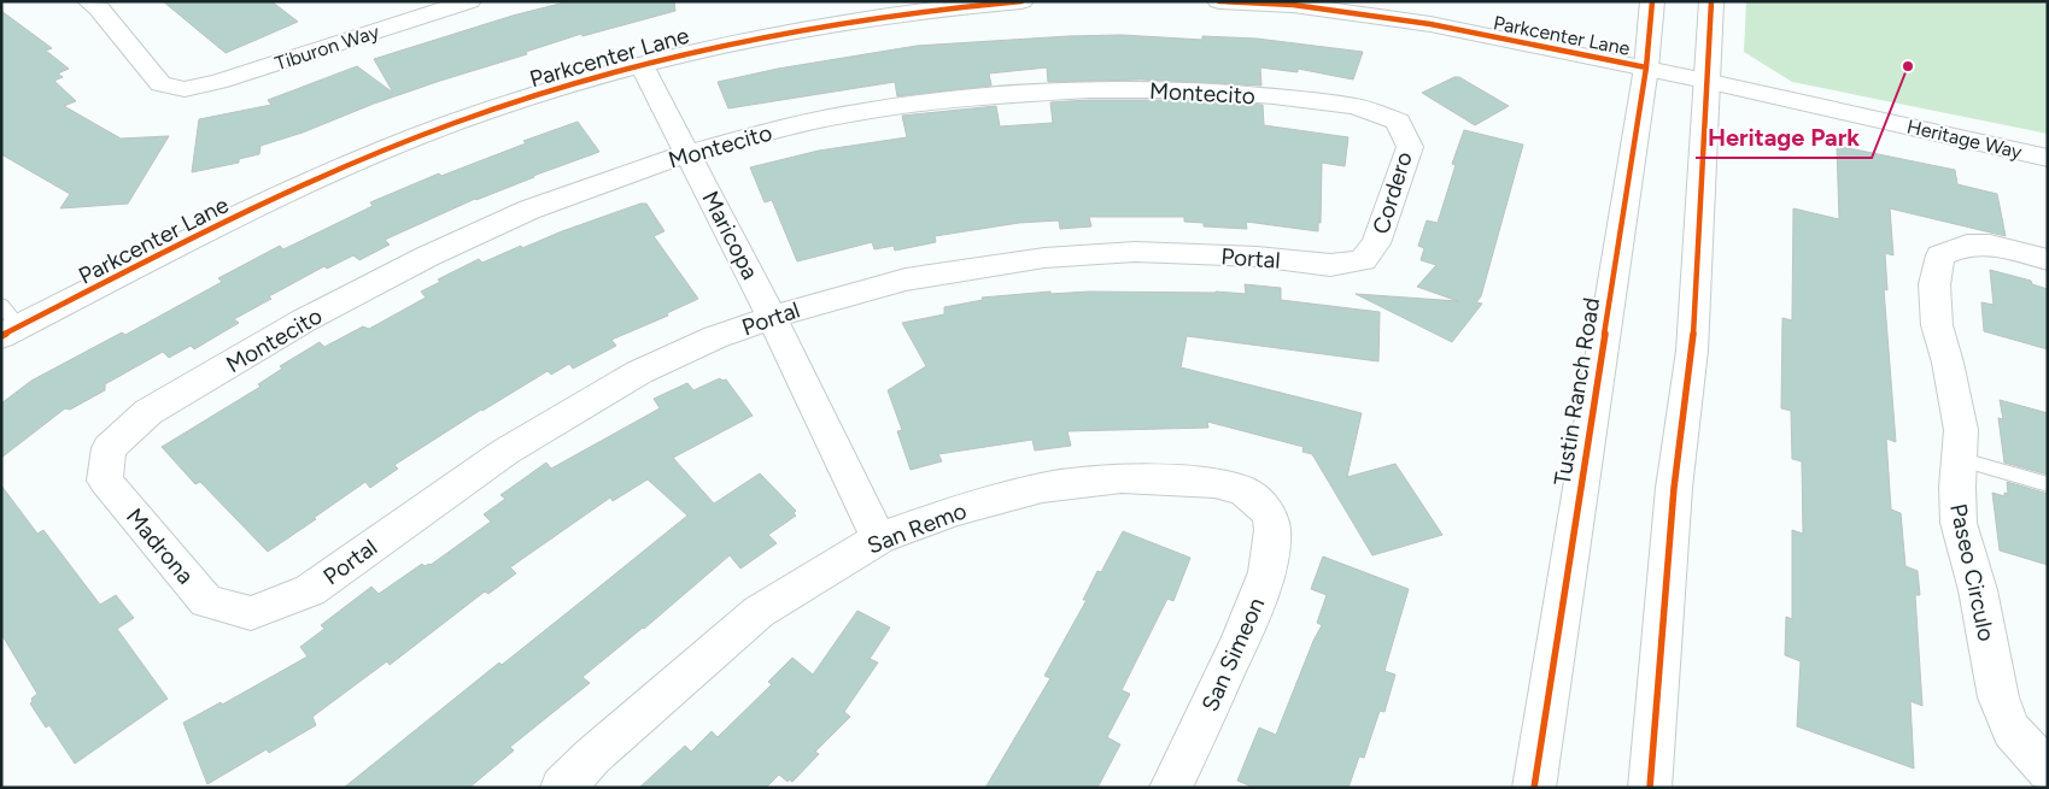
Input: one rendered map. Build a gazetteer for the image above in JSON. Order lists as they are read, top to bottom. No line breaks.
{"streets":{"street":["Parkcenter Lane","Tiburon Way","Montecito","Heritage Way","Cordero","Maricopa","Portal","Tustin Ranch Road","San Remo","Madrona","Paseo Circulo","San Simeon"]},"crossings":[["Parkcenter Lane","Heritage Way"],["Parkcenter Lane","Maricopa"],["Parkcenter Lane","Tustin Ranch Road"],["Montecito","Cordero"],["Montecito","Maricopa"],["Montecito","Madrona"],["Cordero","Portal"],["Maricopa","Portal"],["Maricopa","San Remo"],["Portal","Madrona"],["San Remo","San Simeon"]],"places":["Heritage Park"]}
